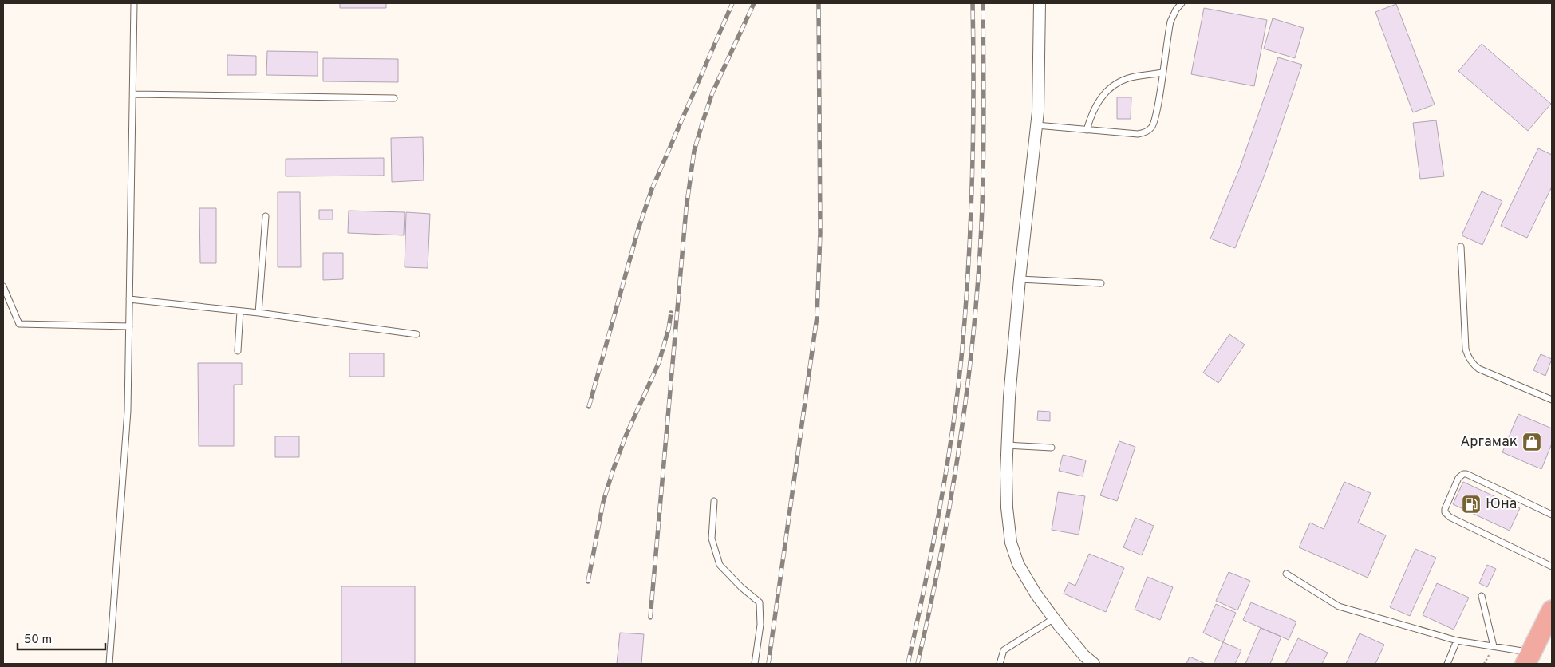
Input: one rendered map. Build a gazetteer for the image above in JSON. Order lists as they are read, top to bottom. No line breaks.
{"places":{"shop":["Аргамак"],"fuel station":["Юна"]},"scale_bar":"50 m"}
